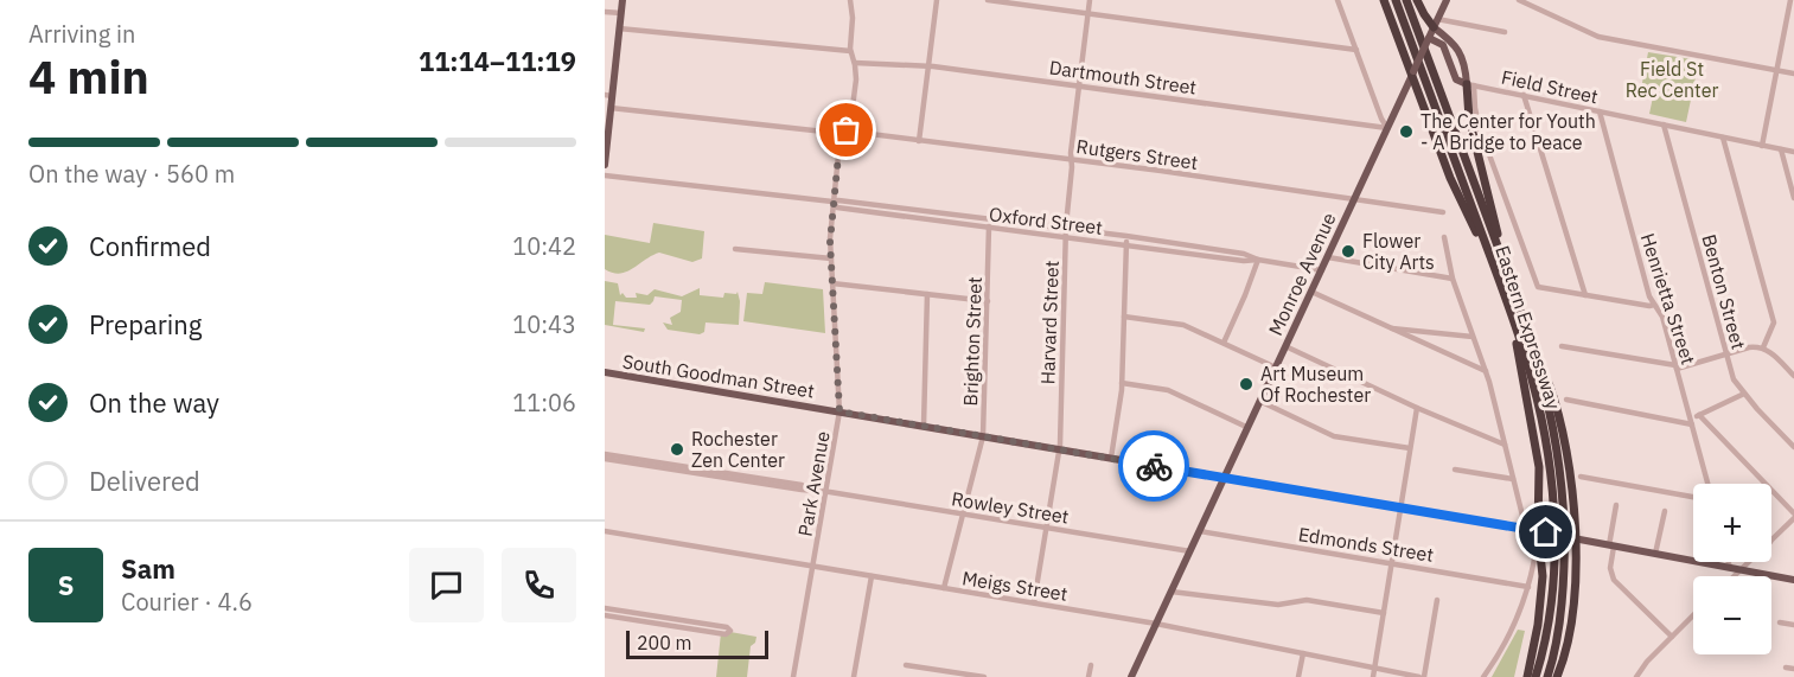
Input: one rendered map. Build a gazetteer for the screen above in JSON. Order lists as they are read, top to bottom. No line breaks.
{"streets":{"highway":["Eastern Expressway"],"main road":["Monroe Avenue","South Goodman Street"],"street":["Dartmouth Street","Field Street","Rutgers Street","Oxford Street","Benton Street","Henrietta Street","Harvard Street","Brighton Street","Park Avenue","Rowley Street","Edmonds Street","Meigs Street"]},"crossings":[["Dartmouth Street","Monroe Avenue"],["Dartmouth Street","Harvard Street"],["Dartmouth Street","Park Avenue"],["Field Street","Benton Street"],["Field Street","Henrietta Street"],["Rutgers Street","Monroe Avenue"],["Rutgers Street","Harvard Street"],["Rutgers Street","Park Avenue"],["Oxford Street","Monroe Avenue"],["Oxford Street","Harvard Street"],["Oxford Street","Brighton Street"],["Oxford Street","Park Avenue"],["Monroe Avenue","South Goodman Street"],["Monroe Avenue","Rowley Street"],["Monroe Avenue","Edmonds Street"],["Monroe Avenue","Meigs Street"],["Harvard Street","South Goodman Street"],["Harvard Street","Rowley Street"],["Harvard Street","Meigs Street"],["Brighton Street","South Goodman Street"],["Brighton Street","Rowley Street"],["Brighton Street","Meigs Street"],["South Goodman Street","Park Avenue"],["Park Avenue","Rowley Street"],["Park Avenue","Meigs Street"]],"parks":["Field St Rec Center"],"places":["The Center for Youth - A Bridge to Peace","Flower City Arts","Art Museum Of Rochester","Rochester Zen Center"],"scale_bar":"200 m","page":{"heading":["4 min","Arriving in","11:14–11:19"],"panel":["Sam","Courier · 4.6"],"bar":"On the way · 560 m","list":[["Confirmed","10:42"],["Preparing","10:43"],["On the way","11:06"],"Delivered"],"map_buttons":["+","−"],"round":"S","scale":"200 m"}}
